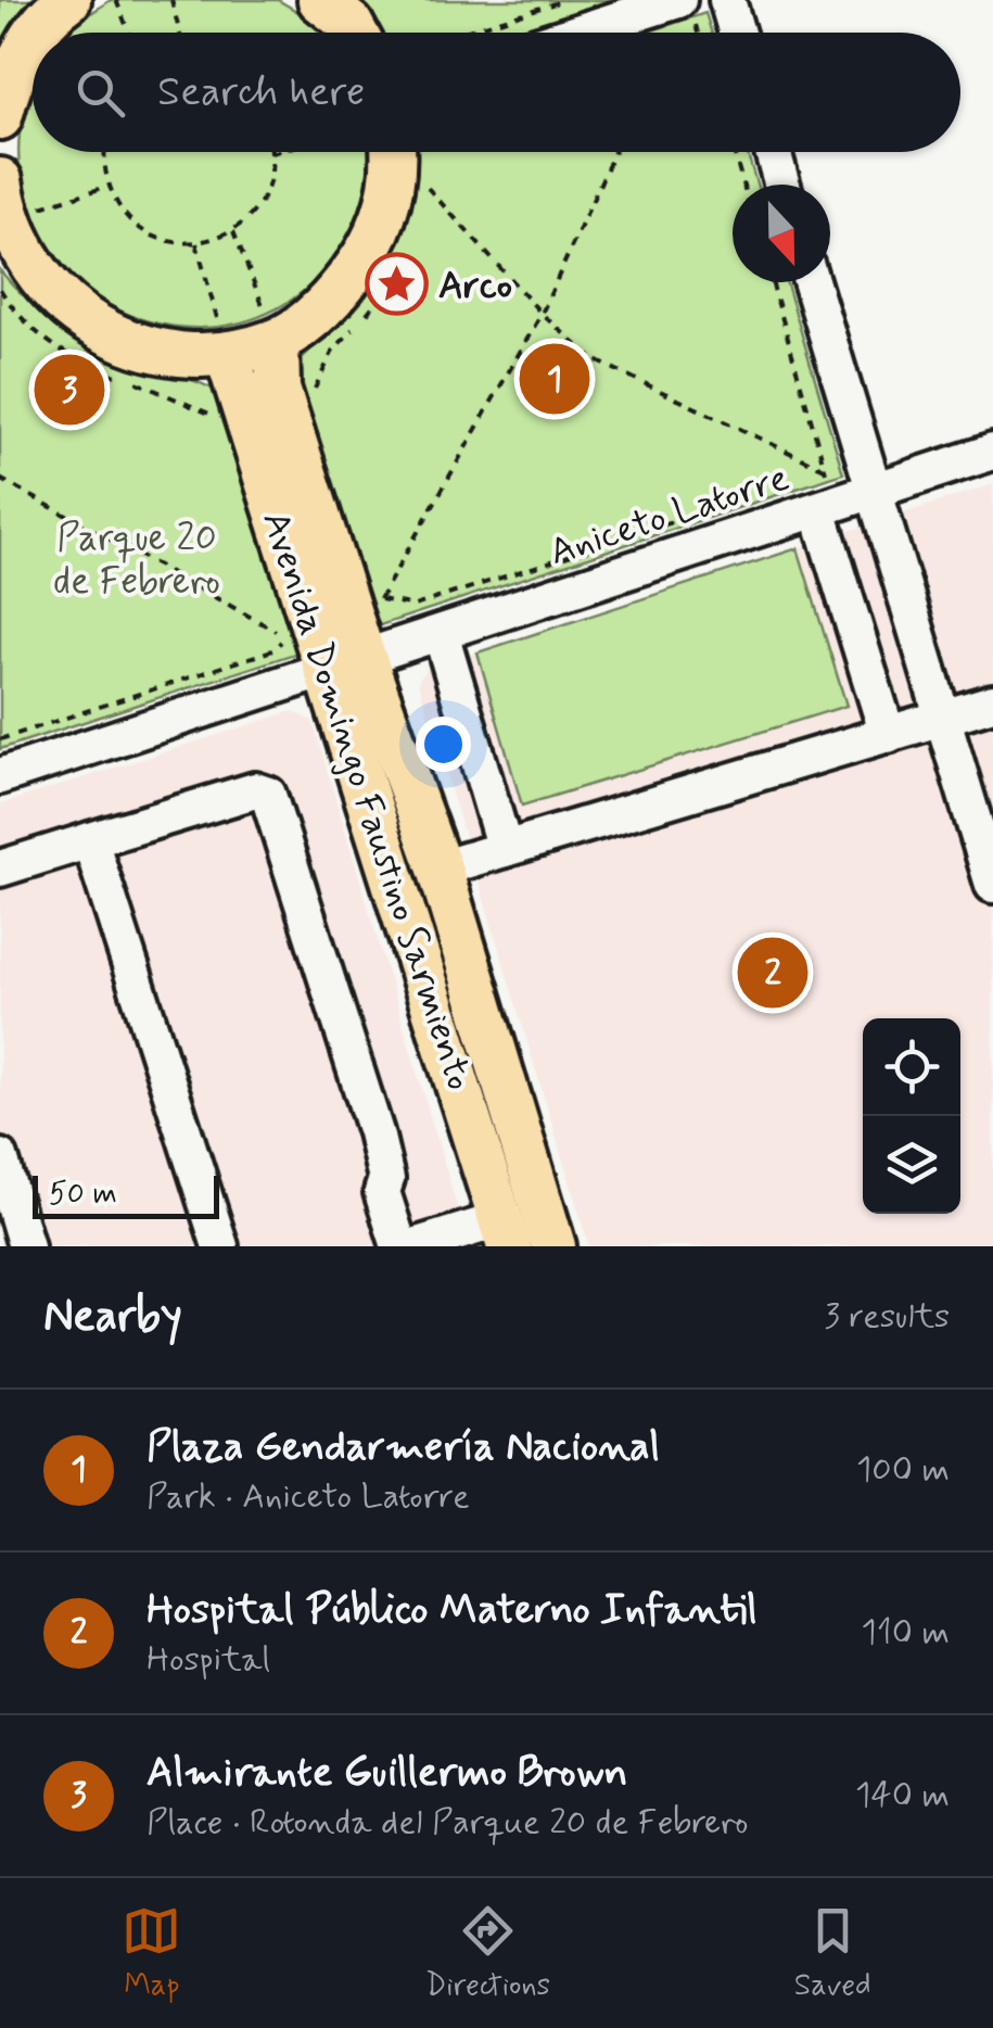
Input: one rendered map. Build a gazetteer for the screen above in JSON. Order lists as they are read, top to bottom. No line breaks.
{"streets":{"main road":["Avenida Domingo Faustino Sarmiento"],"street":["Aniceto Latorre"]},"crossings":[["Aniceto Latorre","Avenida Domingo Faustino Sarmiento"]],"parks":["Parque 20 de Febrero"],"places":{"place":["Arco"]},"scale_bar":"50 m","north":"bottom","page":{"search":"Search here","pins":["1","3","2"],"scale":"50 m","heading":["Nearby","3 results"],"list":[{"mark":"1","name":"Plaza Gendarmería Nacional","note":"Park · Aniceto Latorre","value":"100 m"},{"mark":"2","name":"Hospital Público Materno Infantil","note":"Hospital","value":"110 m"},{"mark":"3","name":"Almirante Guillermo Brown","note":"Place · Rotonda del Parque 20 de Febrero","value":"140 m"}],"nav":["Map","Directions","Saved"]}}
